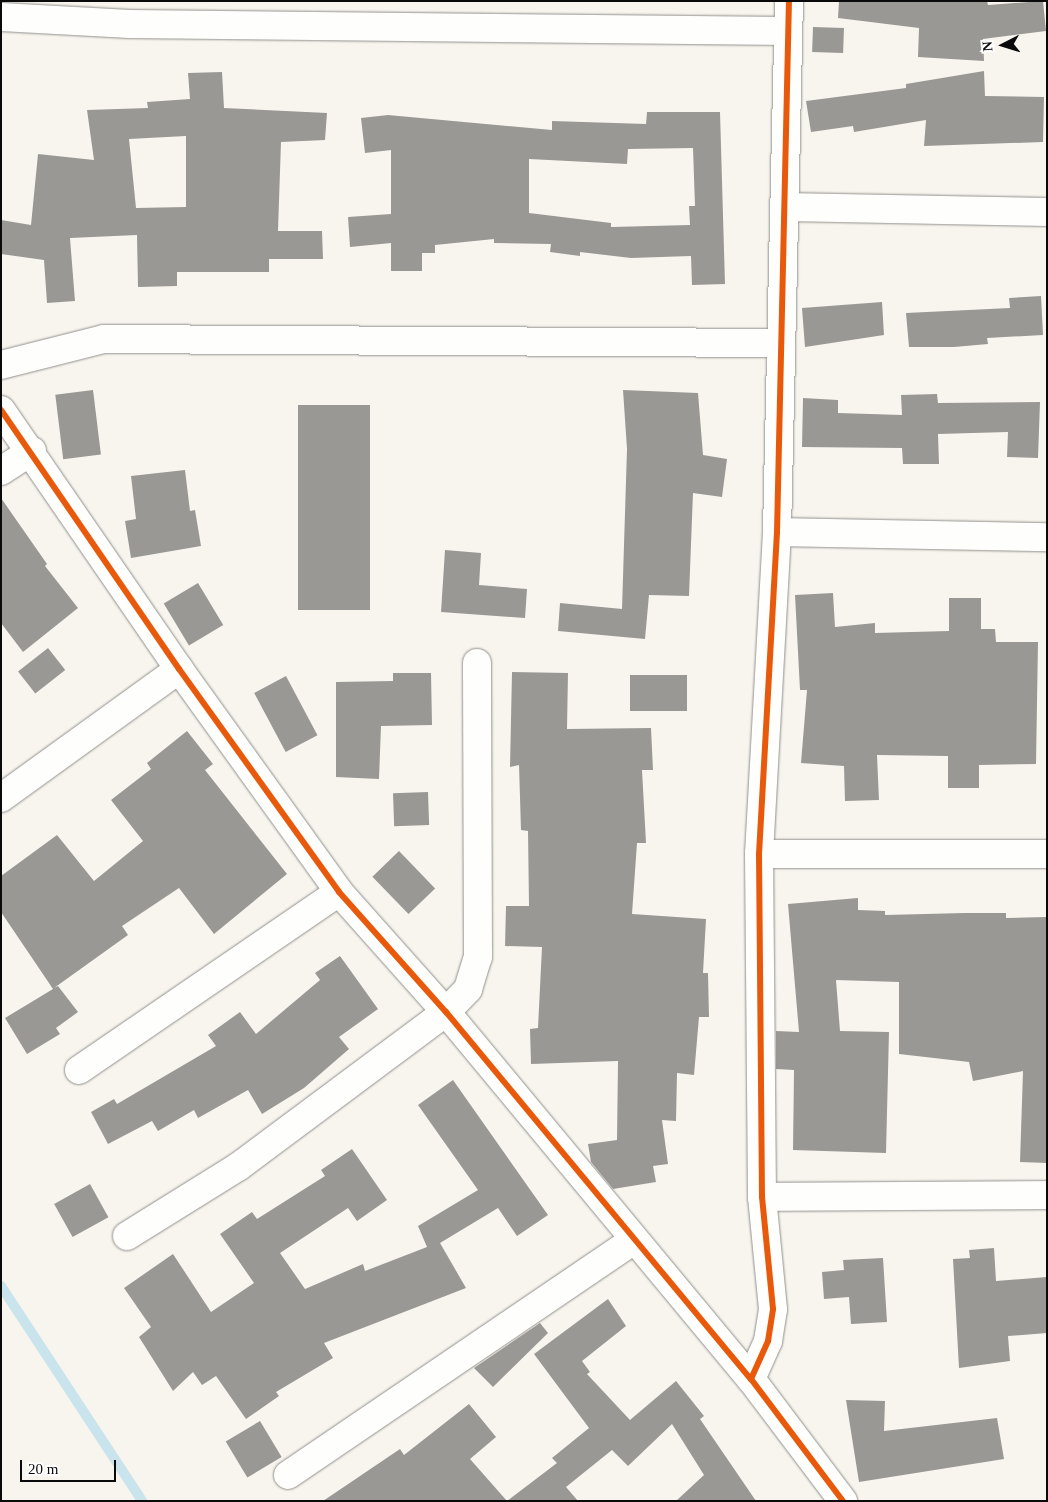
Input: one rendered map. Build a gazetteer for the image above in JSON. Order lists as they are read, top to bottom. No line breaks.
{"scale_bar":"20 m","north":"left"}
